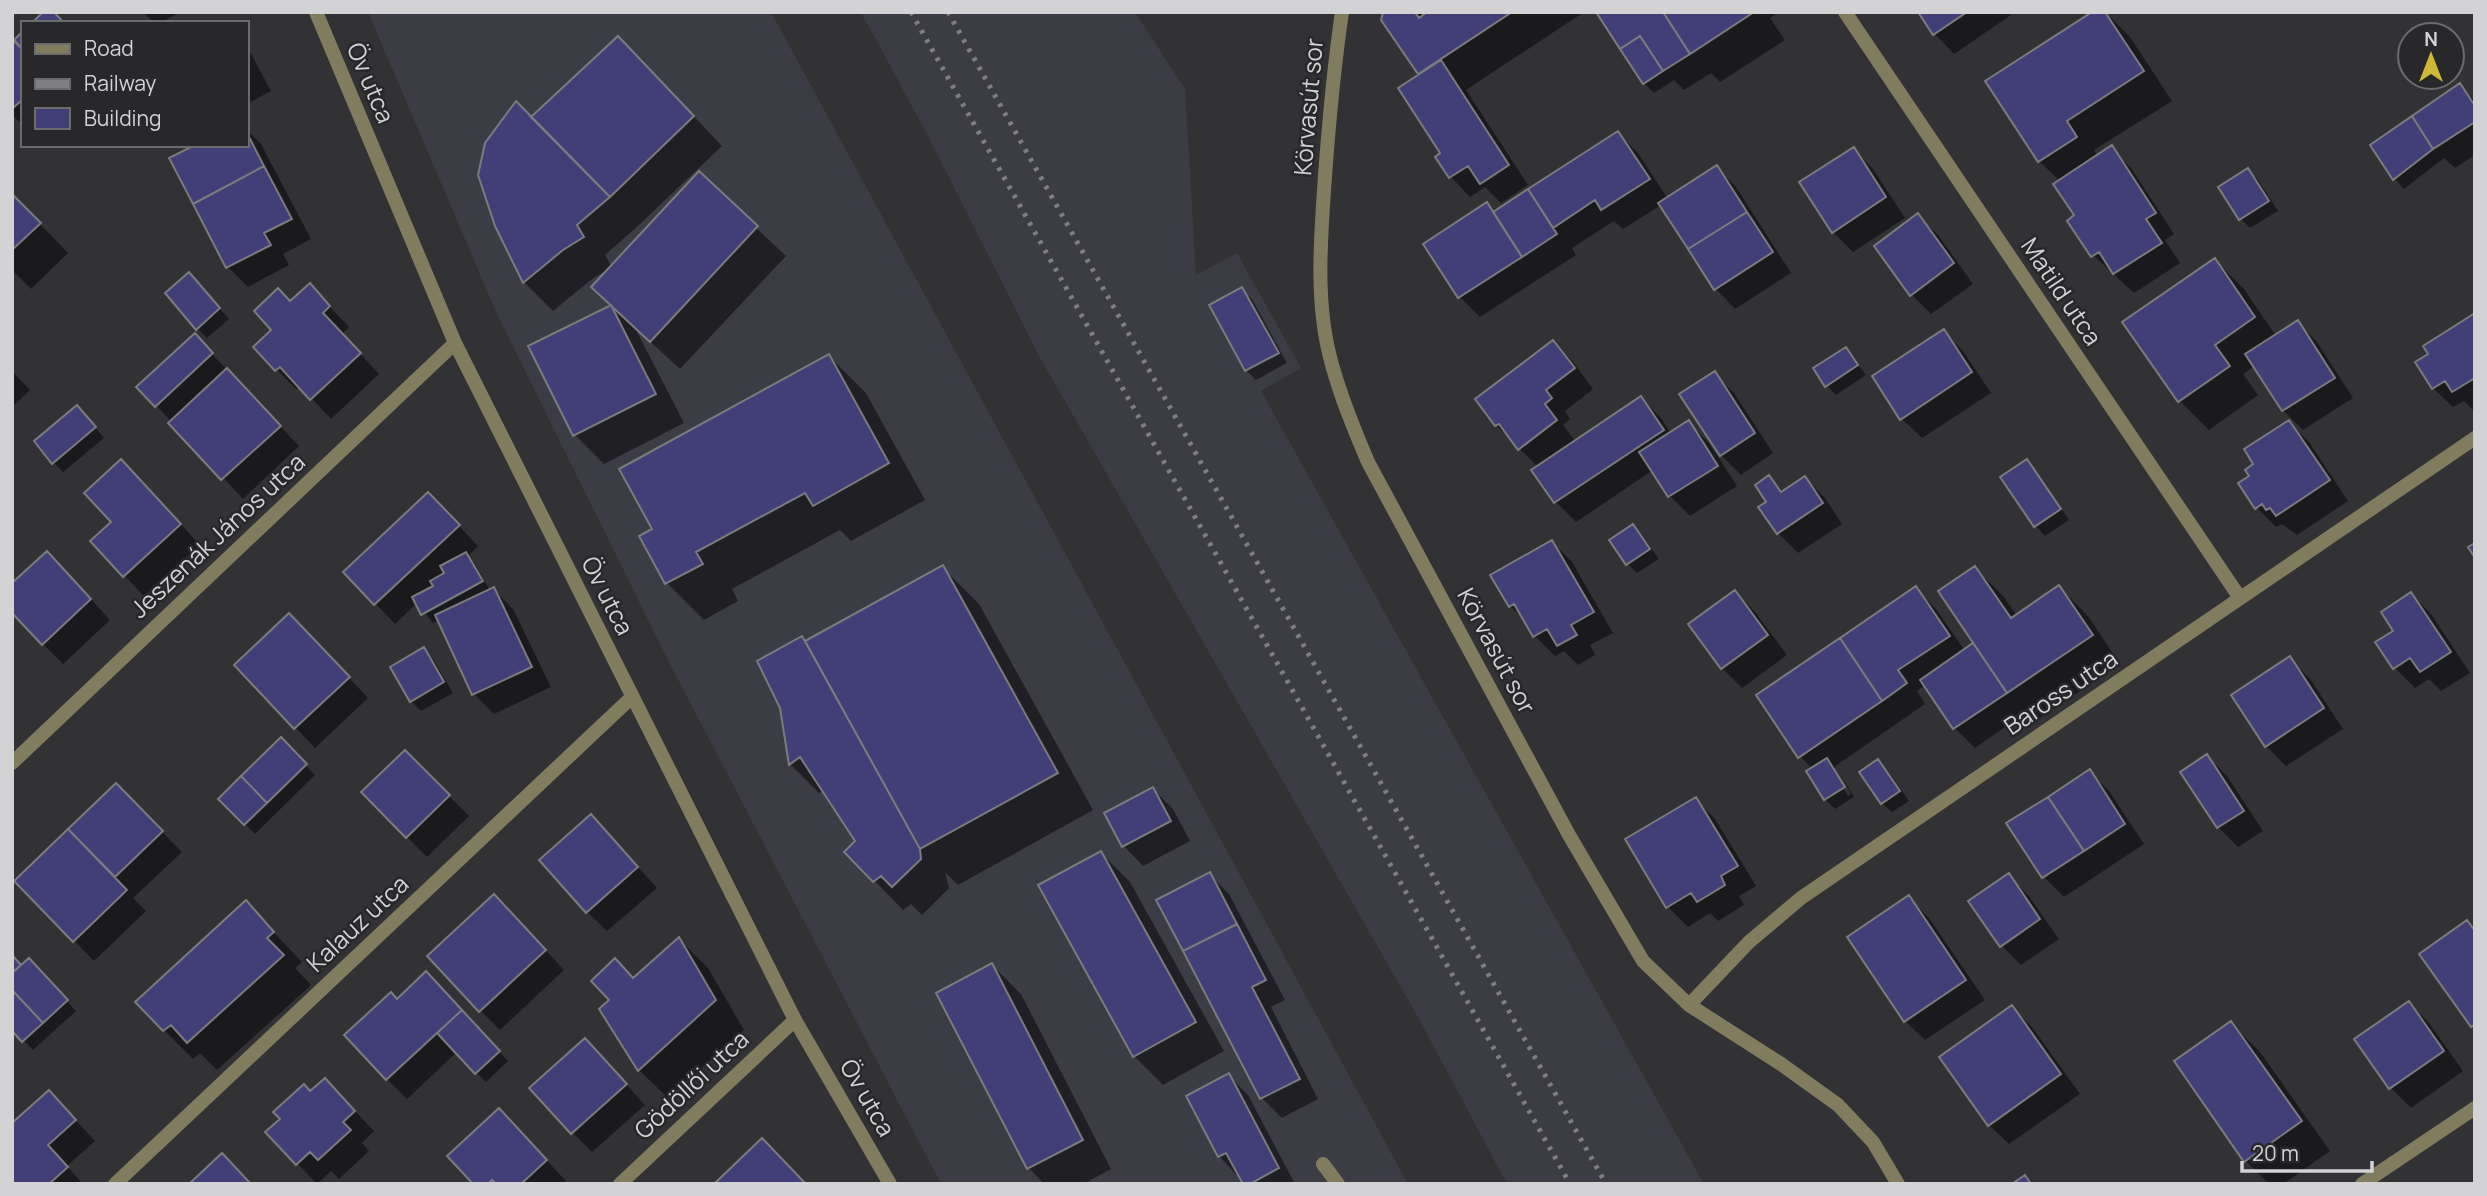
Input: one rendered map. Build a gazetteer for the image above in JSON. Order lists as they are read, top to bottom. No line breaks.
{"streets":{"street":["Öv utca","Körvasút sor","Matild utca","Jeszenák János utca","Baross utca","Kalauz utca","Gödöllői utca"]},"crossings":[["Öv utca","Jeszenák János utca"],["Öv utca","Kalauz utca"],["Öv utca","Gödöllői utca"],["Körvasút sor","Baross utca"],["Matild utca","Baross utca"]],"legend":["Road","Railway","Building"],"scale_bar":"20 m","north":"top"}
